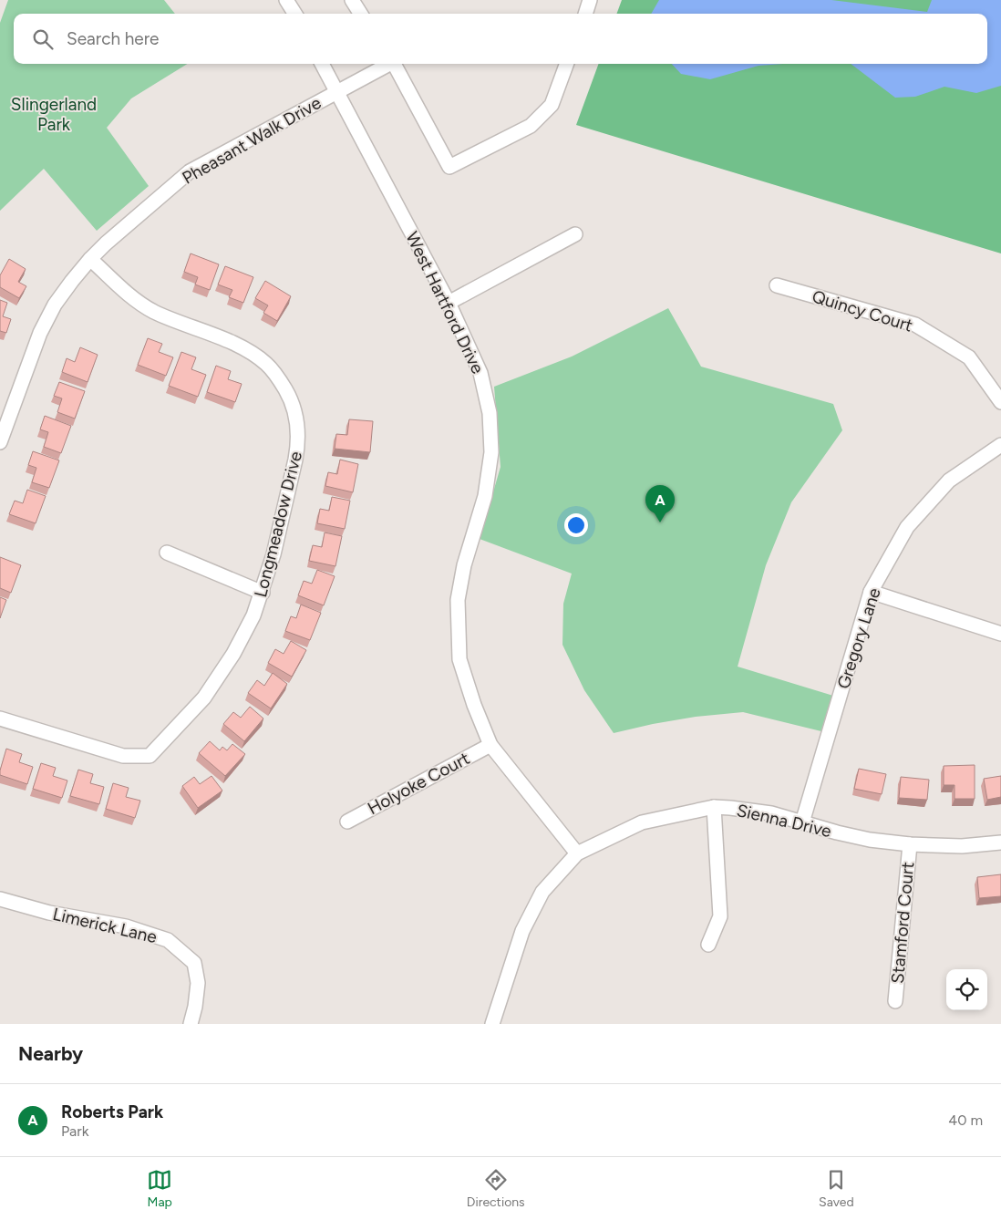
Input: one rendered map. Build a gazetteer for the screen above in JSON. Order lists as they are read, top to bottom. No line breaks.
{"streets":{"street":["Pheasant Walk Drive","West Hartford Drive","Quincy Court","Longmeadow Drive","Gregory Lane","Holyoke Court","Sienna Drive","Stamford Court","Limerick Lane"]},"crossings":[["Pheasant Walk Drive","West Hartford Drive"],["Pheasant Walk Drive","Longmeadow Drive"],["West Hartford Drive","Holyoke Court"],["West Hartford Drive","Sienna Drive"],["Gregory Lane","Sienna Drive"],["Sienna Drive","Stamford Court"]],"parks":["Slingerland Park"],"page":{"search":"Search here","pins":"A","heading":"Nearby","list":[{"mark":"A","name":"Roberts Park","note":"Park","value":"40 m"}],"nav":["Map","Directions","Saved"]}}
